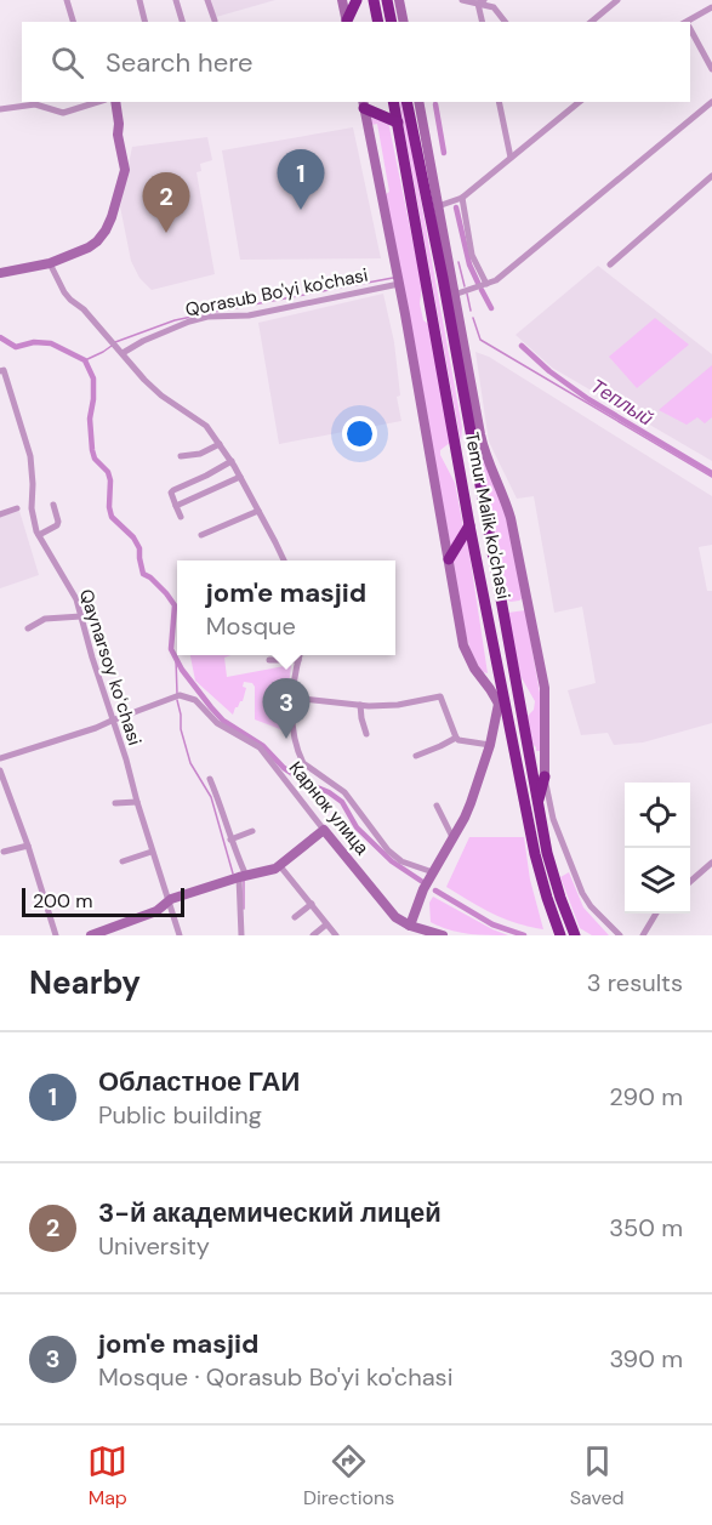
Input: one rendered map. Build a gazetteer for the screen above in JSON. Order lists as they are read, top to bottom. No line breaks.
{"streets":{"highway":["Temur Malik ko'chasi"],"street":["Qorasub Bo'yi ko'chasi","Qaynarsoy koʻchasi","Карнок улица"]},"crossings":[["Qaynarsoy koʻchasi","Карнок улица"]],"water":["Теплый"],"scale_bar":"200 m","page":{"search":"Search here","pins":["1","2","3"],"popup":["jom'e masjid","Mosque"],"scale":"200 m","heading":["Nearby","3 results"],"list":[{"mark":"1","name":"Областное ГАИ","note":"Public building","value":"290 m"},{"mark":"2","name":"3-й академический лицей","note":"University","value":"350 m"},{"mark":"3","name":"jom'e masjid","note":"Mosque · Qorasub Bo'yi ko'chasi","value":"390 m"}],"nav":["Map","Directions","Saved"]}}
